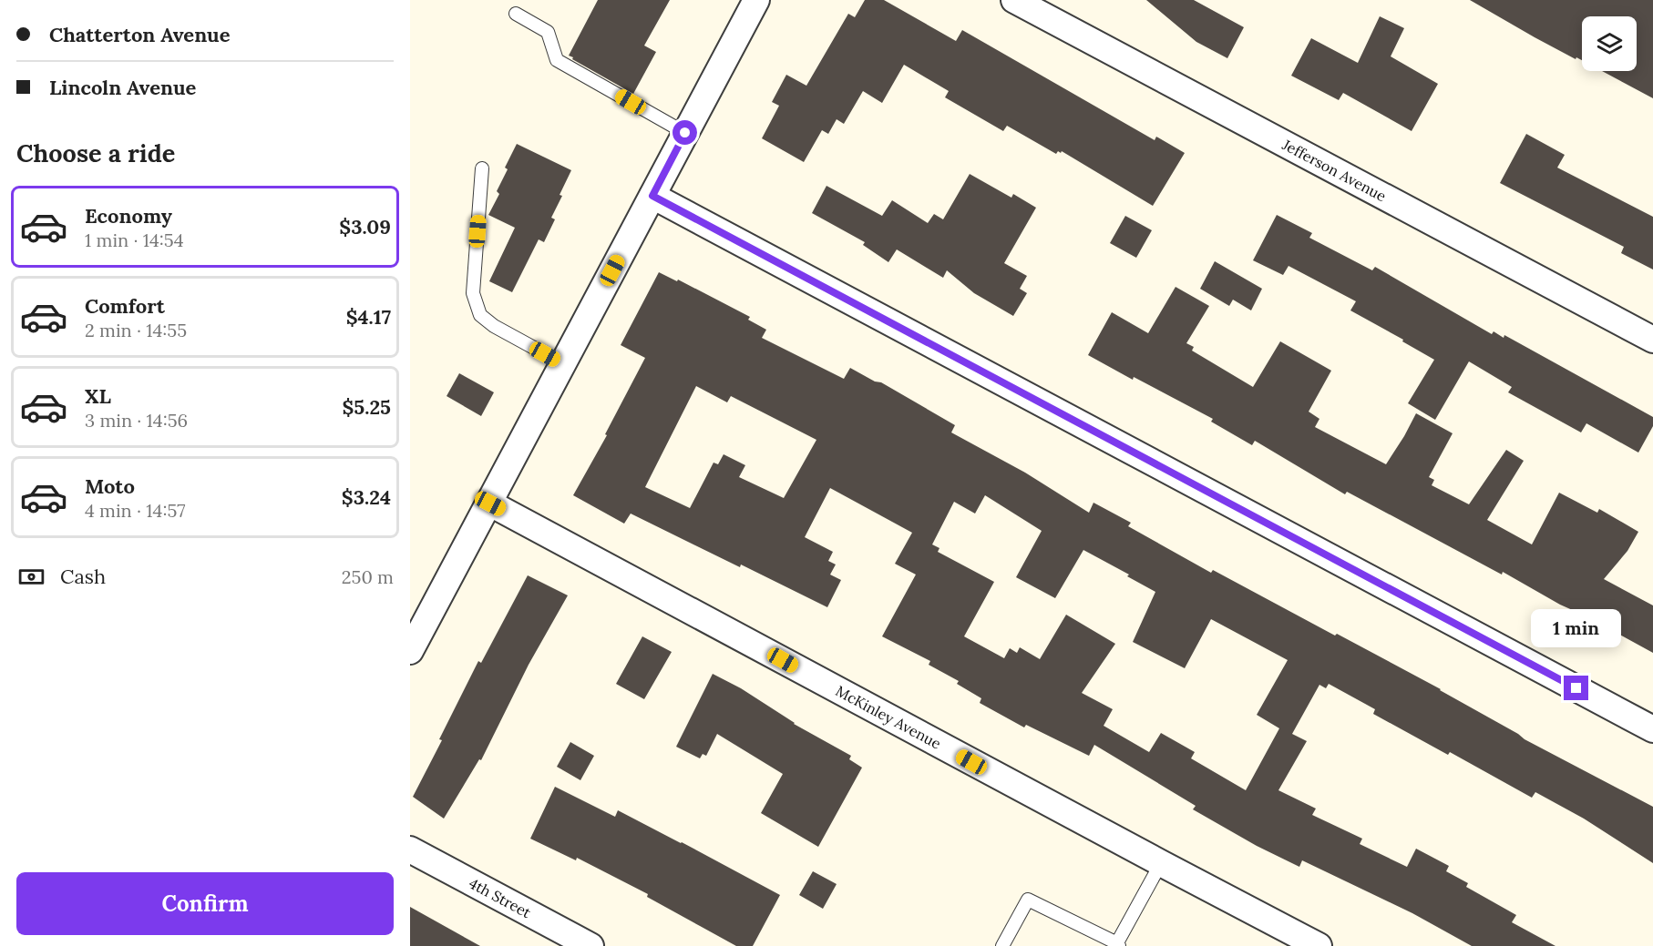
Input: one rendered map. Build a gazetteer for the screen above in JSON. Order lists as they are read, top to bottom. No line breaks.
{"streets":{"street":["Jefferson Avenue","McKinley Avenue","4th Street"]},"page":{"banner":["Chatterton Avenue","Lincoln Avenue"],"heading":"Choose a ride","list":[{"name":"Economy","note":"1 min · 14:54","value":"$3.09"},{"name":"Comfort","note":"2 min · 14:55","value":"$4.17"},{"name":"XL","note":"3 min · 14:56","value":"$5.25"},{"name":"Moto","note":"4 min · 14:57","value":"$3.24"}],"pay":["Cash","250 m"],"bubble":"1 min","buttons":"Confirm"}}
